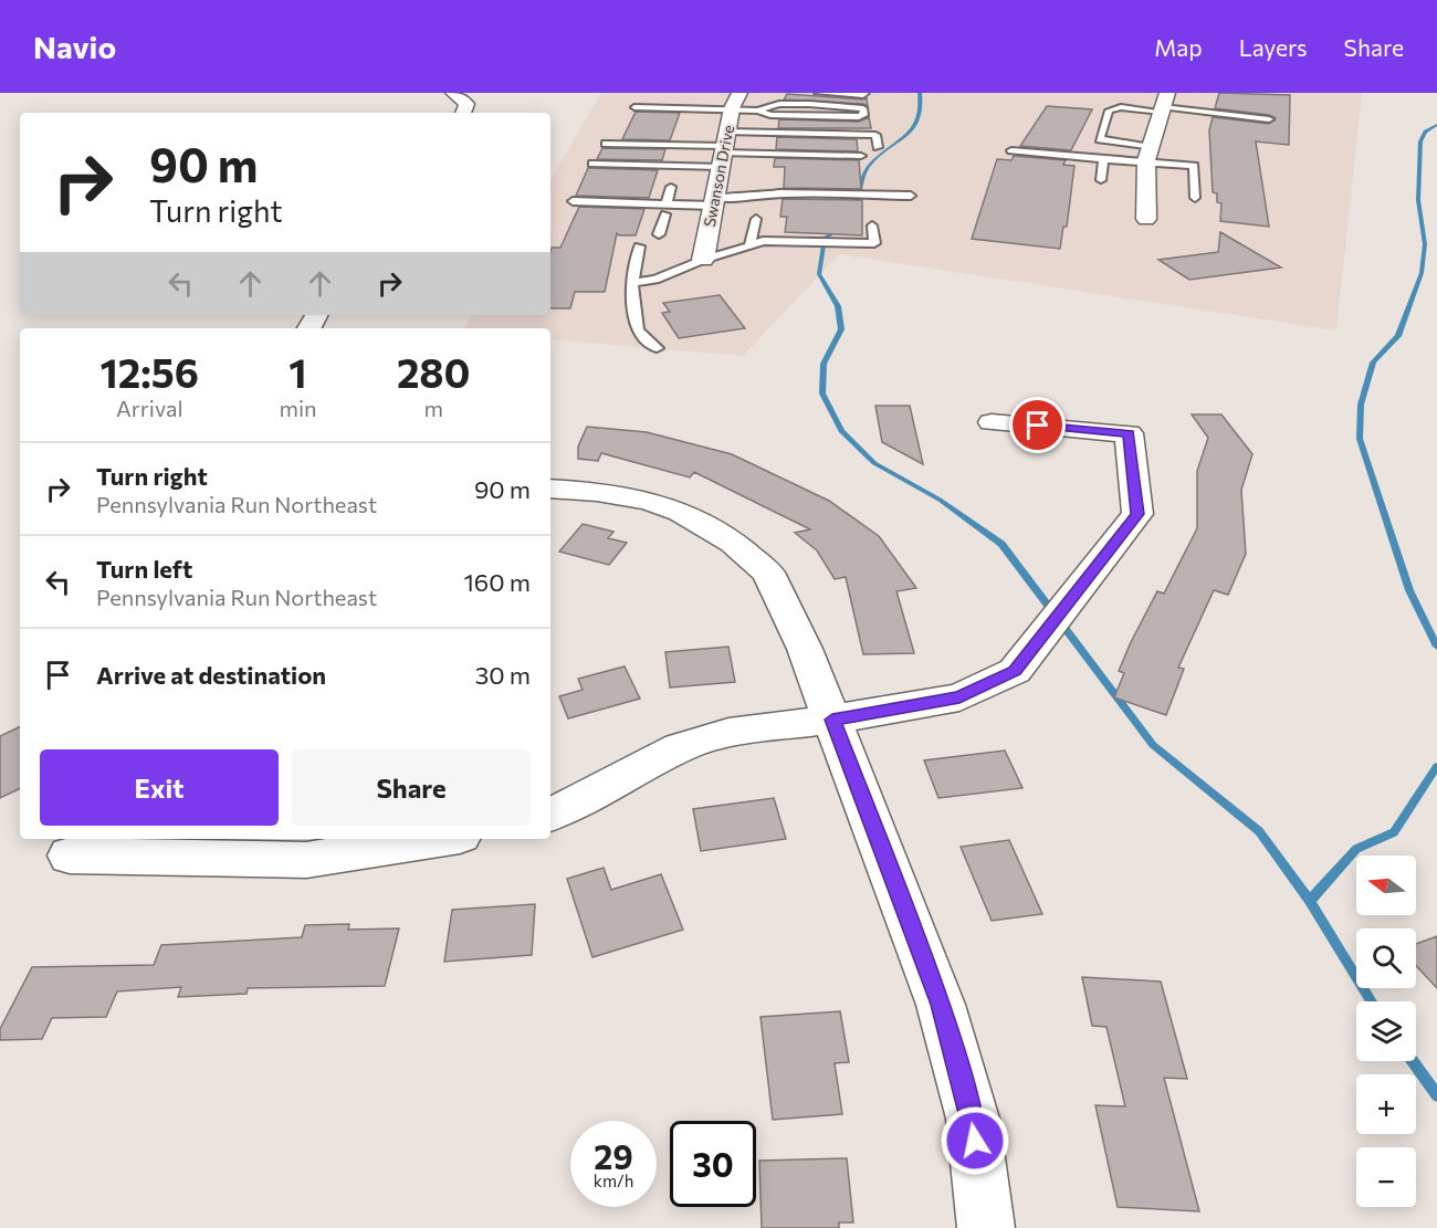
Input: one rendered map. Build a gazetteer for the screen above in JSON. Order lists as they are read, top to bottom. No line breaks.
{"streets":{"street":["Swanson Drive"]},"north":"left","page":{"header":"Navio","nav":["Map","Layers","Share"],"turn":["90 m","Turn right"],"eta":["12:56","Arrival","1","min","280","m"],"list":[{"name":"Turn right","note":"Pennsylvania Run Northeast","value":"90 m"},{"name":"Turn left","note":"Pennsylvania Run Northeast","value":"160 m"},{"name":"Arrive at destination","value":"30 m"}],"buttons":["Exit","Share"],"map_buttons":["+","−"],"speed":"29 km/h","limit":"30"}}
